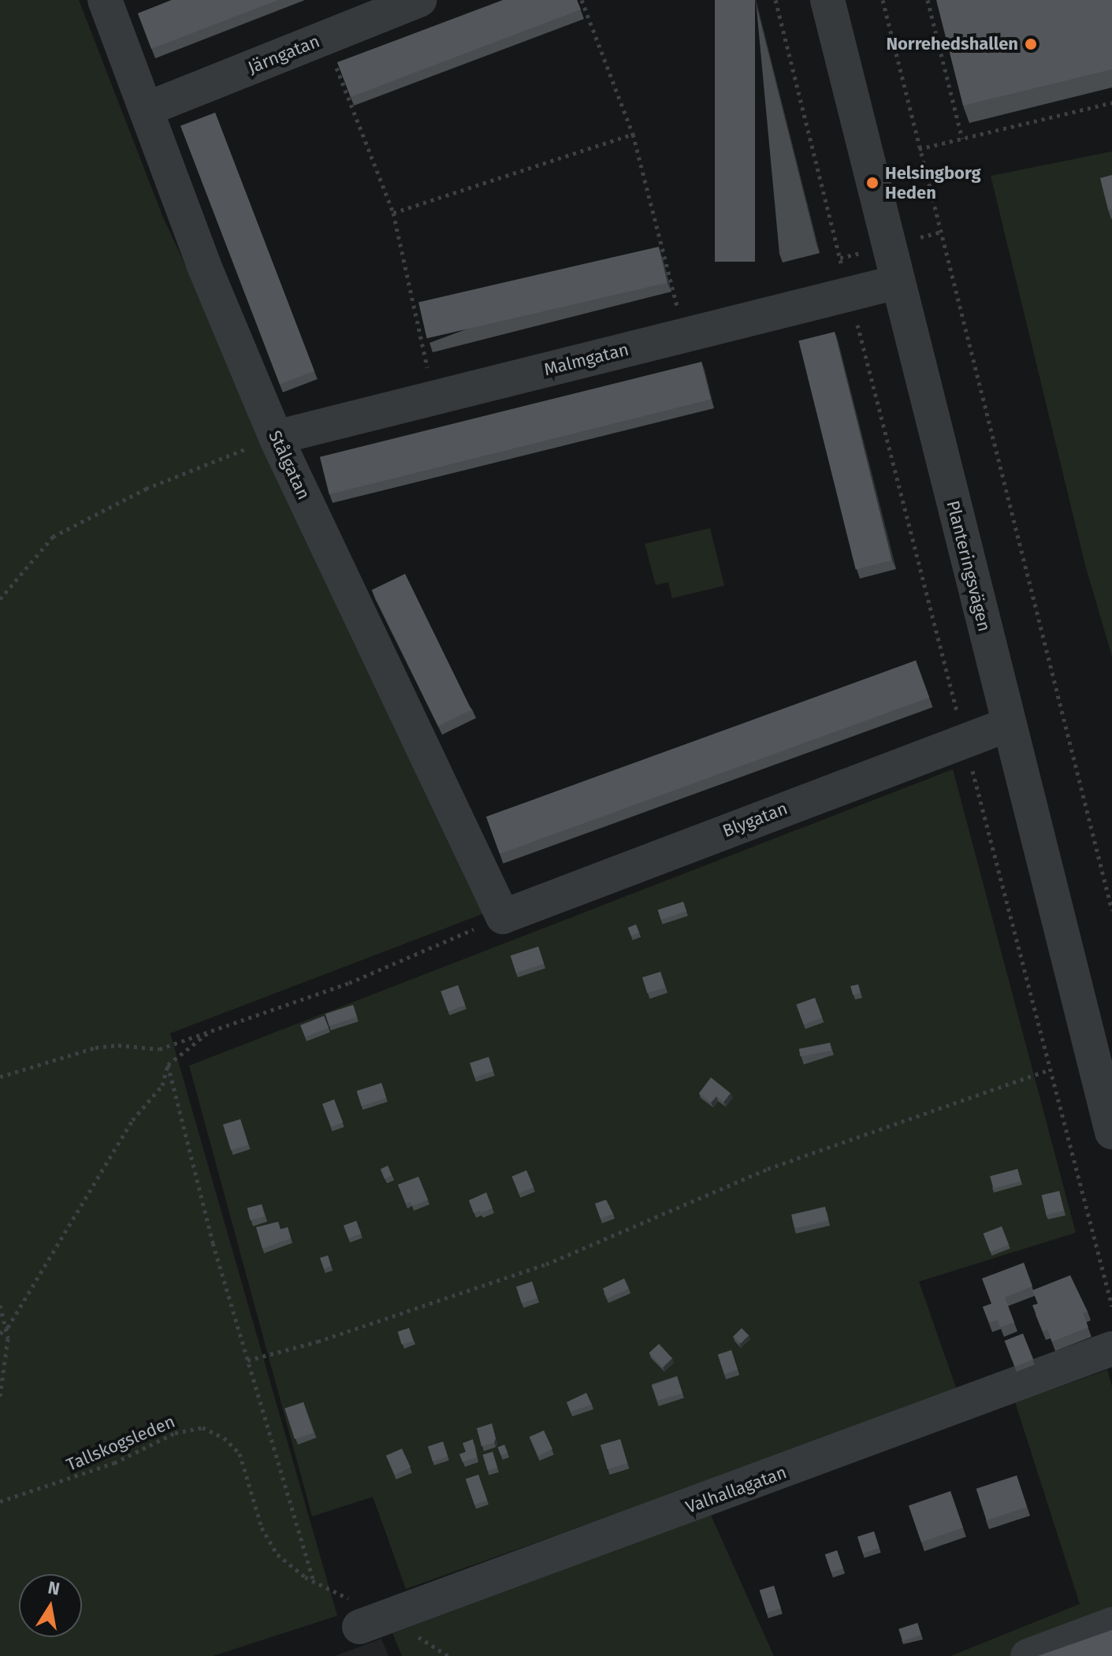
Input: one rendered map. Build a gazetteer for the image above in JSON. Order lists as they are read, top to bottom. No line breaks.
{"streets":{"street":["Järngatan","Malmgatan","Stålgatan","Planteringsvägen","Blygatan","Valhallagatan"],"path":["Tallskogsleden"]},"crossings":[["Järngatan","Stålgatan"],["Malmgatan","Stålgatan"],["Malmgatan","Planteringsvägen"],["Stålgatan","Blygatan"],["Planteringsvägen","Blygatan"],["Tallskogsleden","Valhallagatan"]],"places":["Norrehedshallen","Helsingborg Heden"],"north":"top"}
